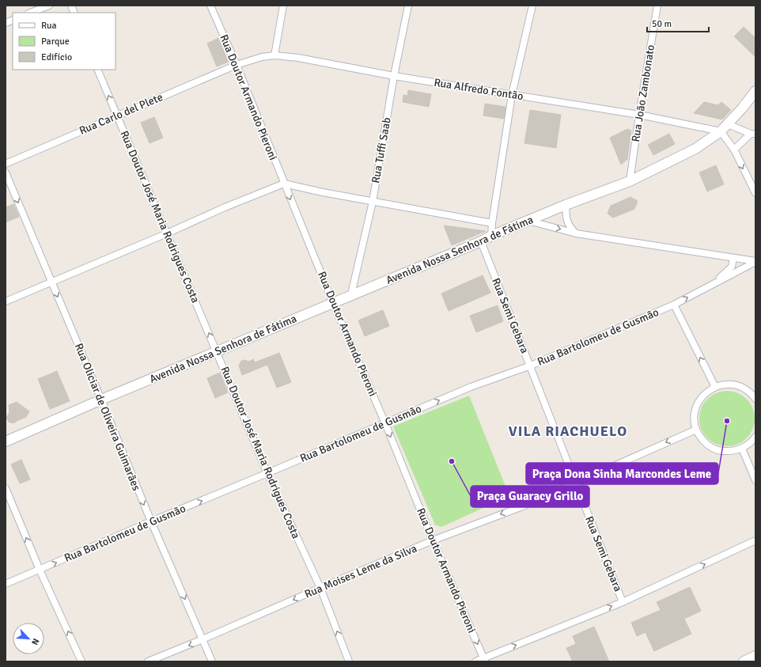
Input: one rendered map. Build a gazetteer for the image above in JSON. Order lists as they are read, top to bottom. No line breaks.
{"streets":{"street":["Rua Alfredo Fontão","Rua João Zambonato","Rua Doutor Armando Pieroni","Rua Carlo del Plete","Rua Tuffi Saab","Rua Doutor José Maria Rodrigues Costa","Avenida Nossa Senhora de Fátima","Rua Semi Gebara","Rua Bartolomeu de Gusmão","Rua Oliciar de Oliveira Guimarães","Rua Moises Leme da Silva"]},"crossings":[["Rua Alfredo Fontão","Rua João Zambonato"],["Rua Alfredo Fontão","Rua Doutor Armando Pieroni"],["Rua Alfredo Fontão","Rua Carlo del Plete"],["Rua Alfredo Fontão","Rua Tuffi Saab"],["Rua Alfredo Fontão","Avenida Nossa Senhora de Fátima"],["Rua João Zambonato","Avenida Nossa Senhora de Fátima"],["Rua Doutor Armando Pieroni","Rua Carlo del Plete"],["Rua Doutor Armando Pieroni","Avenida Nossa Senhora de Fátima"],["Rua Doutor Armando Pieroni","Rua Bartolomeu de Gusmão"],["Rua Doutor Armando Pieroni","Rua Moises Leme da Silva"],["Rua Carlo del Plete","Rua Doutor José Maria Rodrigues Costa"],["Rua Tuffi Saab","Avenida Nossa Senhora de Fátima"],["Rua Doutor José Maria Rodrigues Costa","Avenida Nossa Senhora de Fátima"],["Rua Doutor José Maria Rodrigues Costa","Rua Bartolomeu de Gusmão"],["Rua Doutor José Maria Rodrigues Costa","Rua Moises Leme da Silva"],["Avenida Nossa Senhora de Fátima","Rua Semi Gebara"],["Avenida Nossa Senhora de Fátima","Rua Oliciar de Oliveira Guimarães"],["Rua Semi Gebara","Rua Bartolomeu de Gusmão"],["Rua Semi Gebara","Rua Moises Leme da Silva"],["Rua Bartolomeu de Gusmão","Rua Oliciar de Oliveira Guimarães"],["Rua Oliciar de Oliveira Guimarães","Rua Moises Leme da Silva"]],"one_way":["Rua Doutor Armando Pieroni","Rua Doutor José Maria Rodrigues Costa","Rua Bartolomeu de Gusmão","Rua Oliciar de Oliveira Guimarães","Rua Moises Leme da Silva"],"districts":["VILA RIACHUELO"],"places":["Praça Dona Sinha Marcondes Leme","Praça Guaracy Grillo"],"legend":["Rua","Parque","Edifício"],"scale_bar":"50 m","north":"bottom right"}
